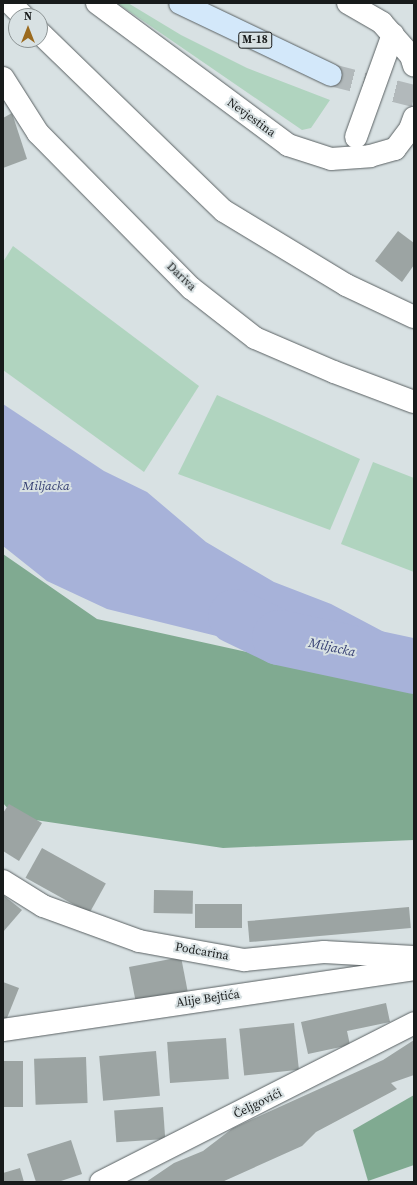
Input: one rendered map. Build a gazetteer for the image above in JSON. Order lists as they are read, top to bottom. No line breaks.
{"streets":{"main road":["M-18"],"street":["Nevjestina","Dariva","Podcarina","Alije Bejtića","Čeljgovići"]},"water":["Miljacka"],"north":"top"}
